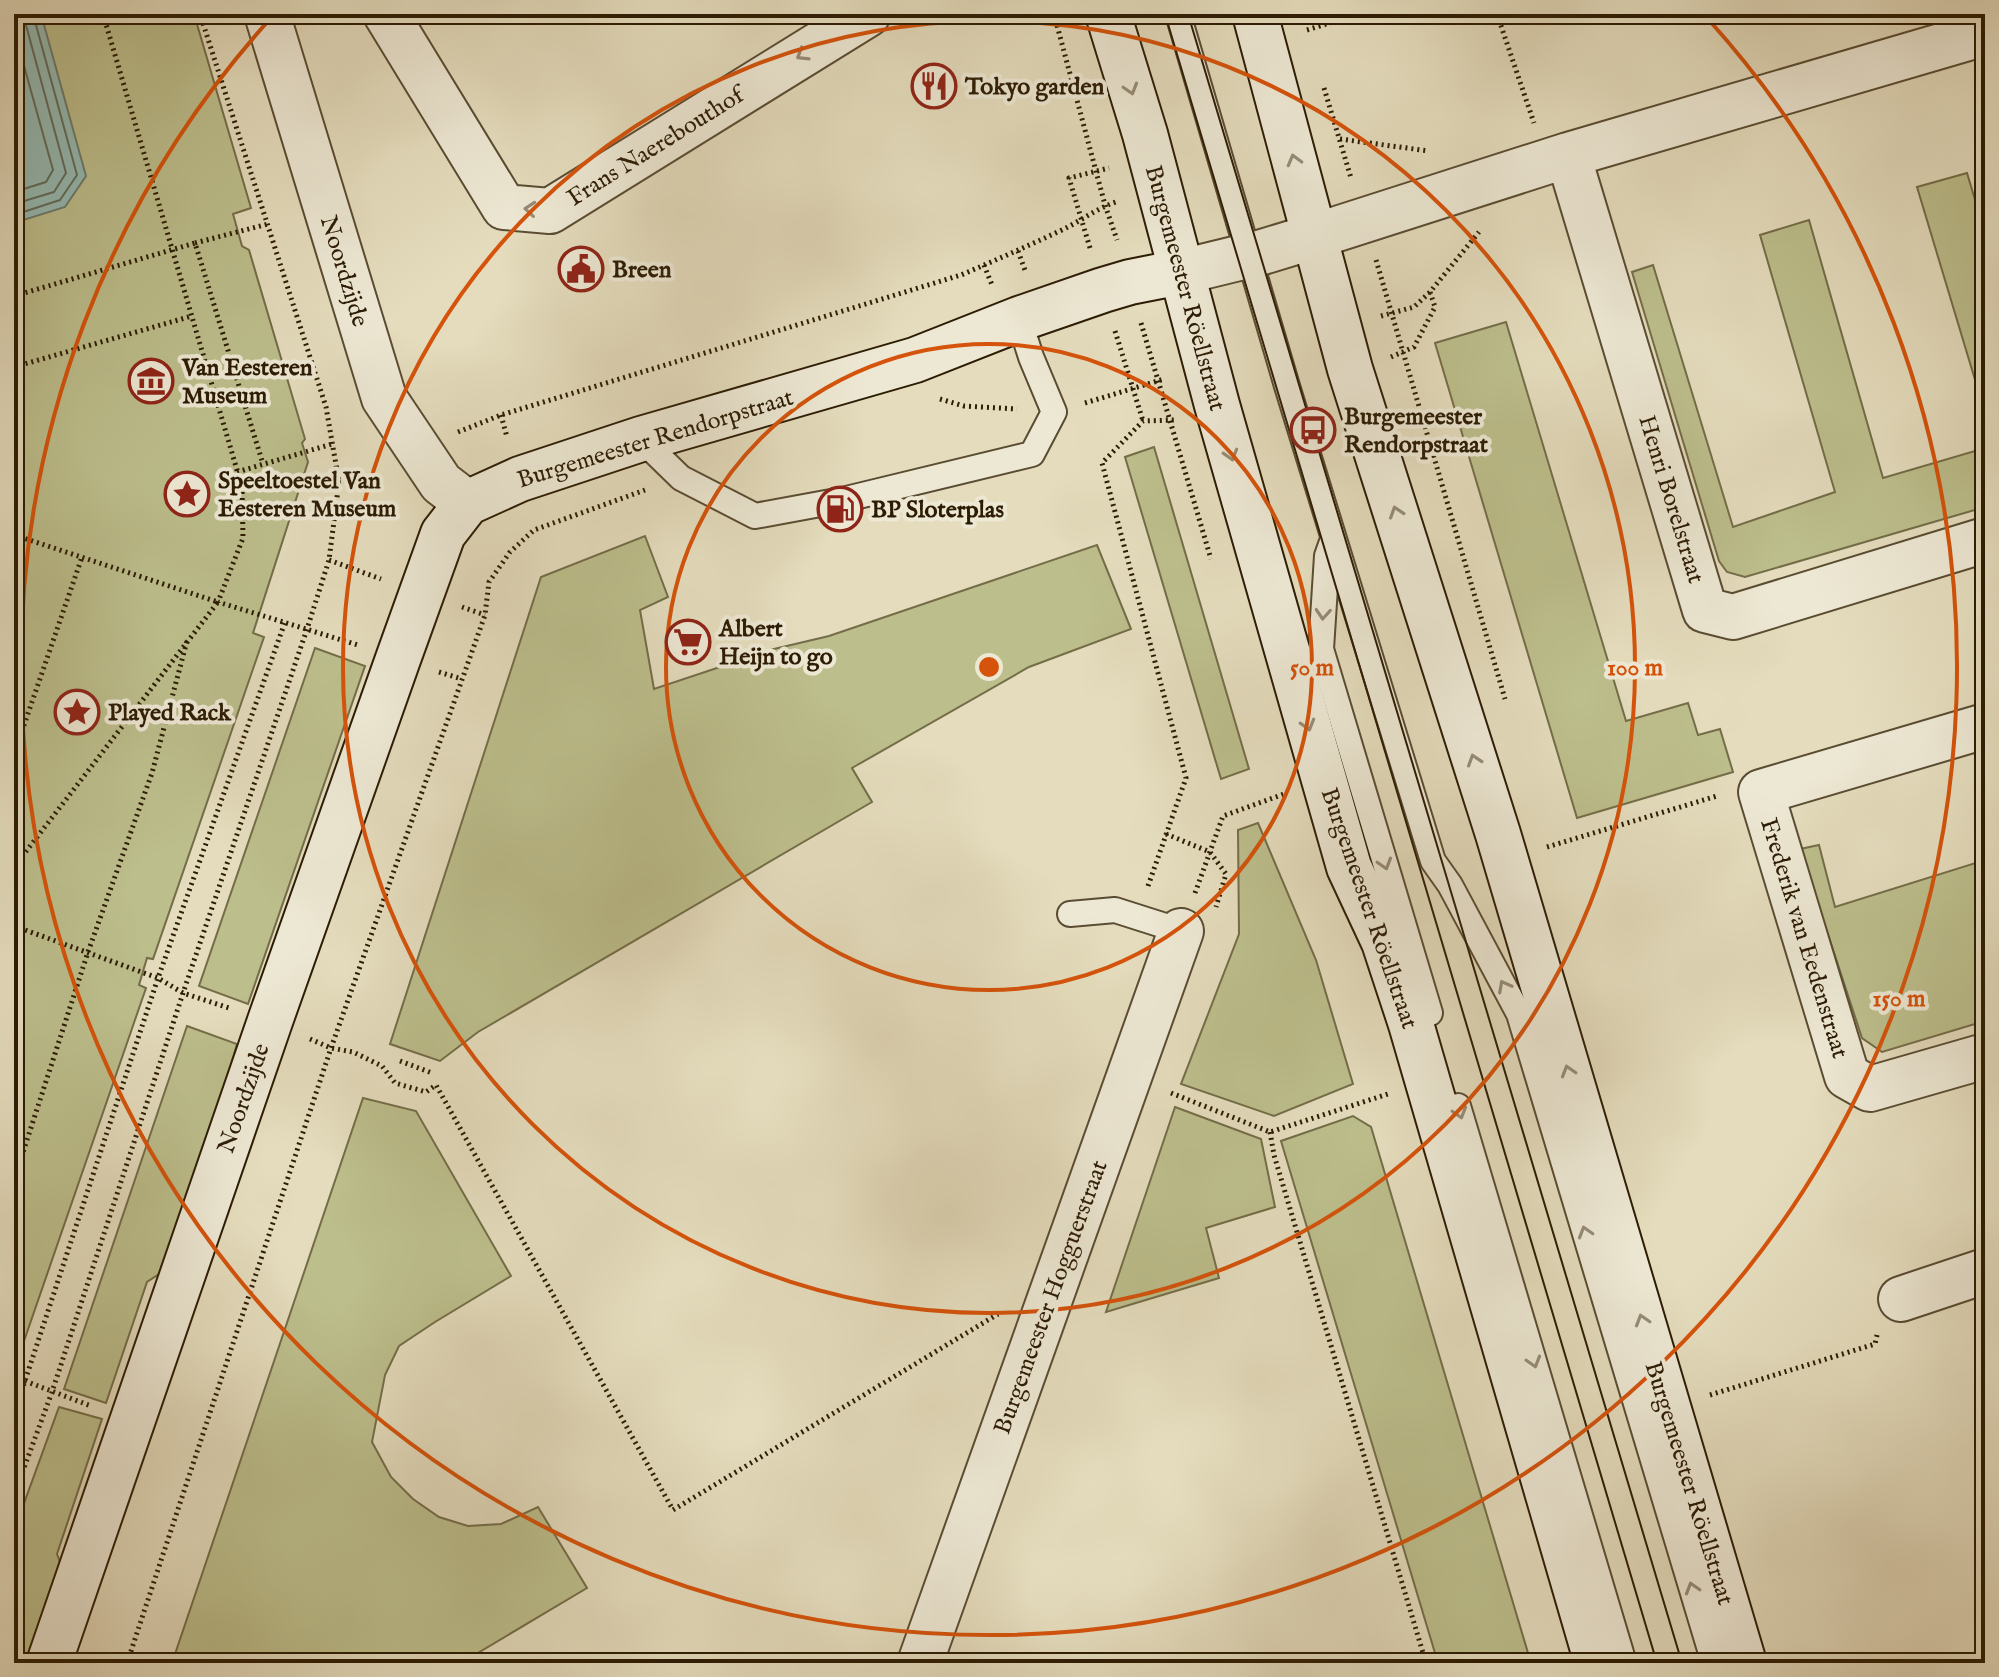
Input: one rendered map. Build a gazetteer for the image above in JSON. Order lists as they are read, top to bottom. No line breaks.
{"streets":{"main road":["Frans Naerebouthof","Noordzijde","Burgemeester Röellstraat","Burgemeester Rendorpstraat","Henri Borelstraat","Frederik van Eedenstraat","Burgemeester Hogguerstraat"]},"crossings":[["Noordzijde","Burgemeester Rendorpstraat"],["Burgemeester Röellstraat","Burgemeester Rendorpstraat"],["Burgemeester Rendorpstraat","Henri Borelstraat"]],"places":{"restaurant":["Tokyo garden"],"public building":["Breen"],"museum":["Van Eesteren Museum"],"bus stop":["Burgemeester Rendorpstraat"],"place":["Speeltoestel Van Eesteren Museum","Played Rack"],"fuel station":["BP Sloterplas"],"supermarket":["Albert Heijn to go"]},"rings":["50 m","100 m","150 m"]}
